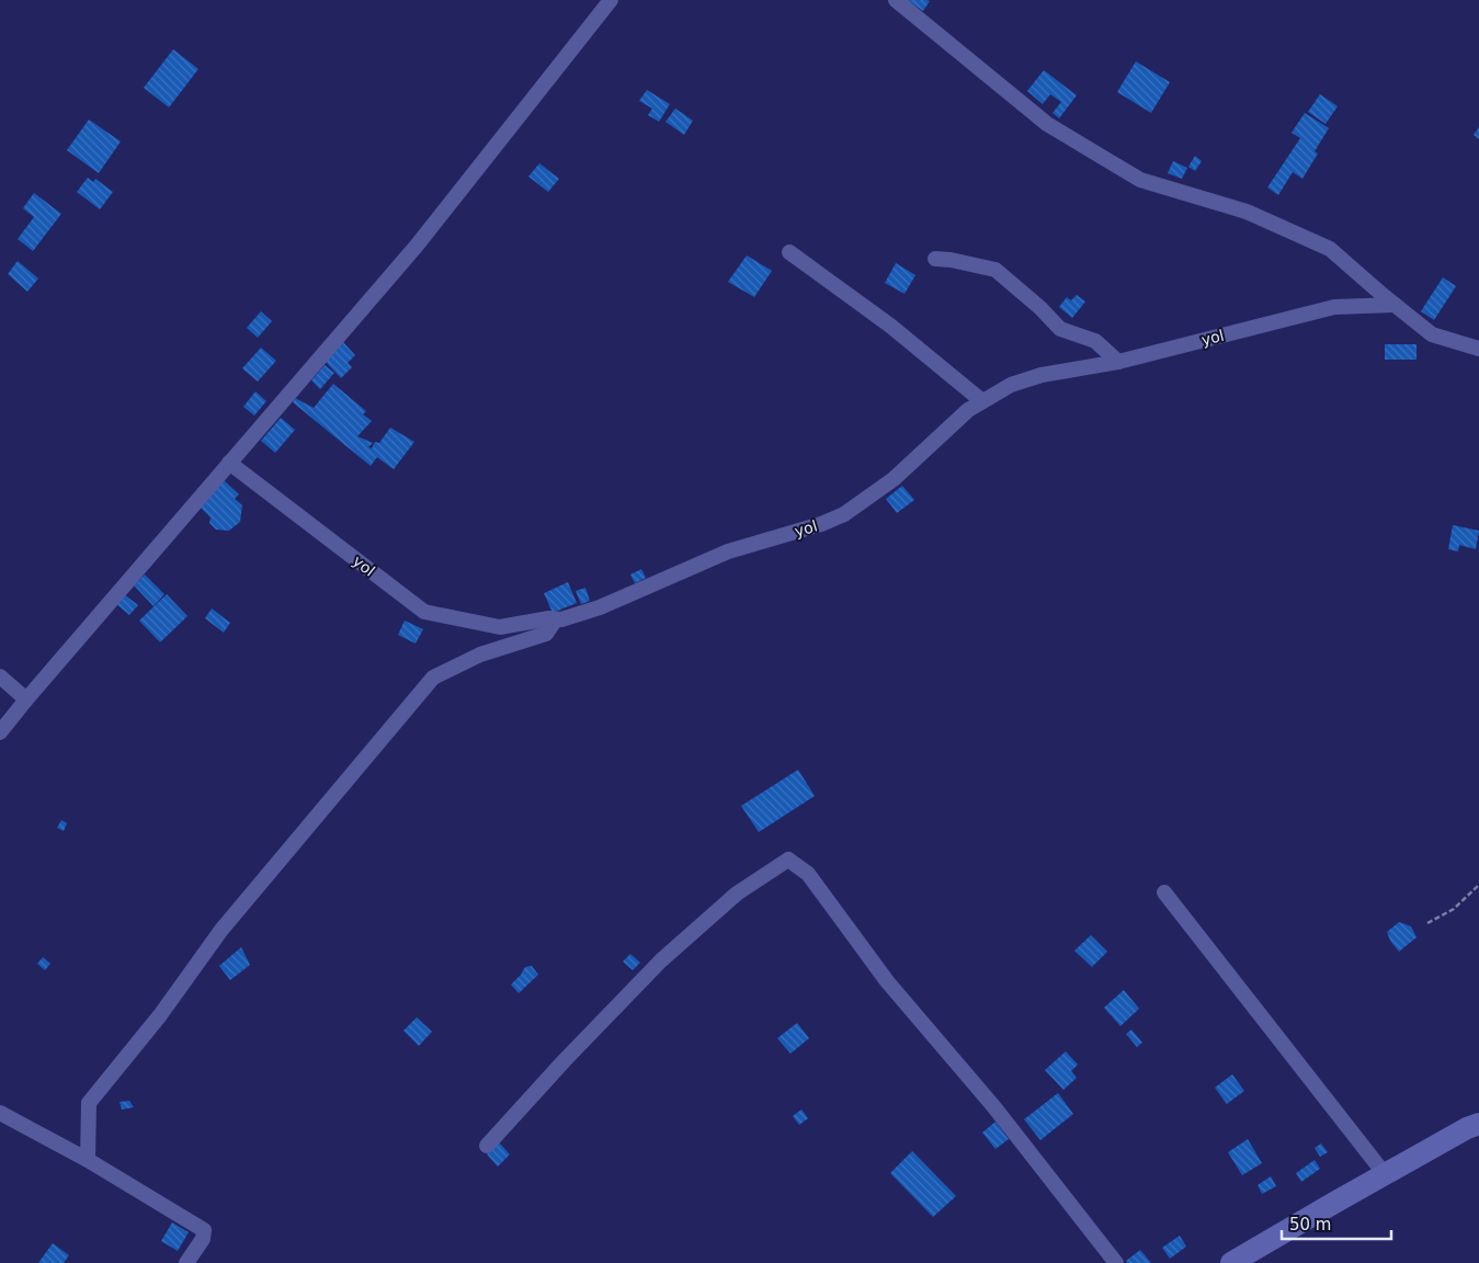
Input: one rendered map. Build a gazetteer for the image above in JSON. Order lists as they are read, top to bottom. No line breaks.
{"streets":{"street":["yol"]},"scale_bar":"50 m"}
